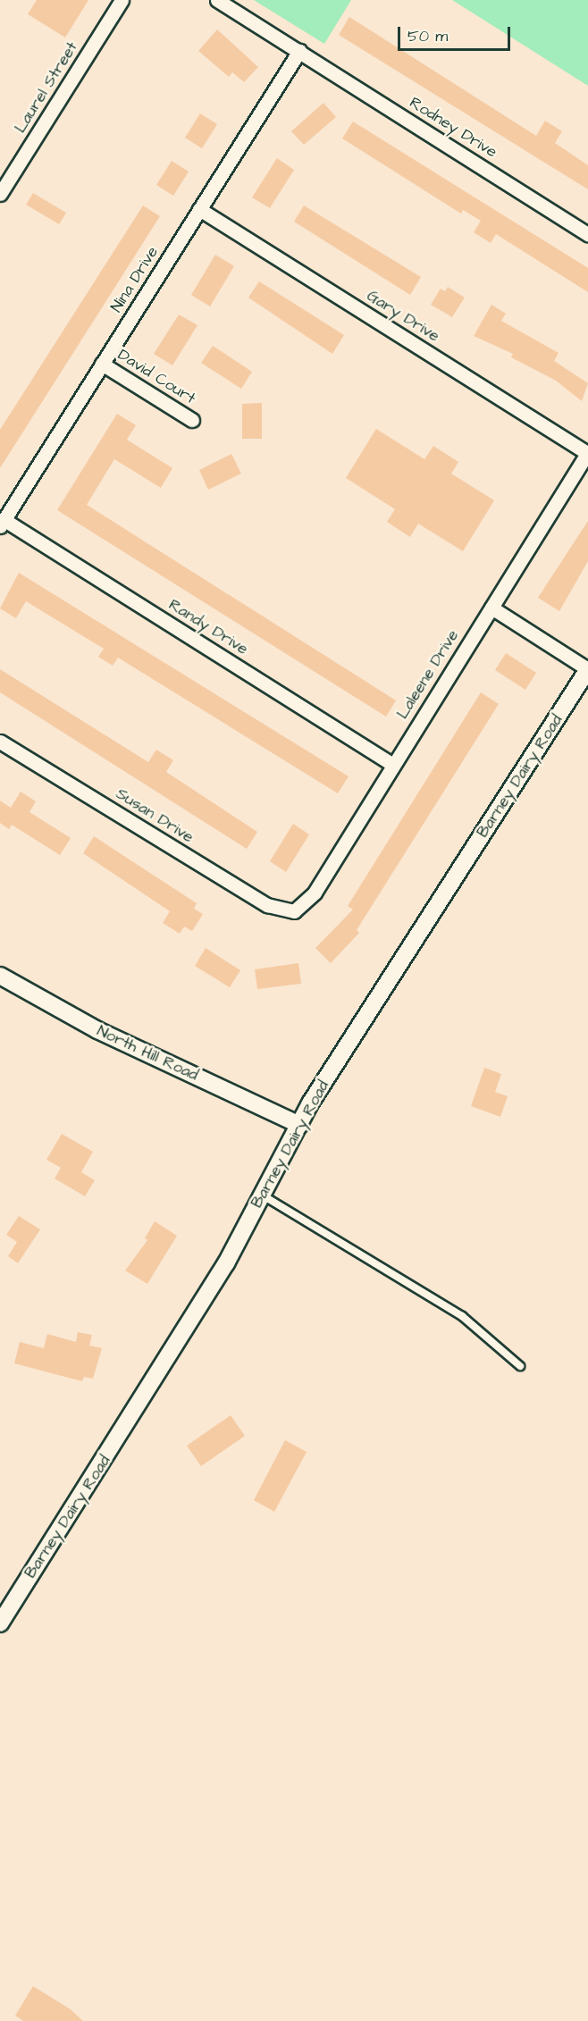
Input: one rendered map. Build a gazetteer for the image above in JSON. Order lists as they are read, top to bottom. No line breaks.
{"streets":{"street":["Laurel Street","Rodney Drive","Nina Drive","Gary Drive","David Court","Randy Drive","Laleene Drive","Barney Dairy Road","Susan Drive","North Hill Road"]},"crossings":[["Rodney Drive","Nina Drive"],["Nina Drive","Gary Drive"],["Nina Drive","David Court"],["Nina Drive","Randy Drive"],["Gary Drive","Laleene Drive"],["Randy Drive","Laleene Drive"],["Laleene Drive","Susan Drive"],["Barney Dairy Road","North Hill Road"]],"scale_bar":"50 m"}
